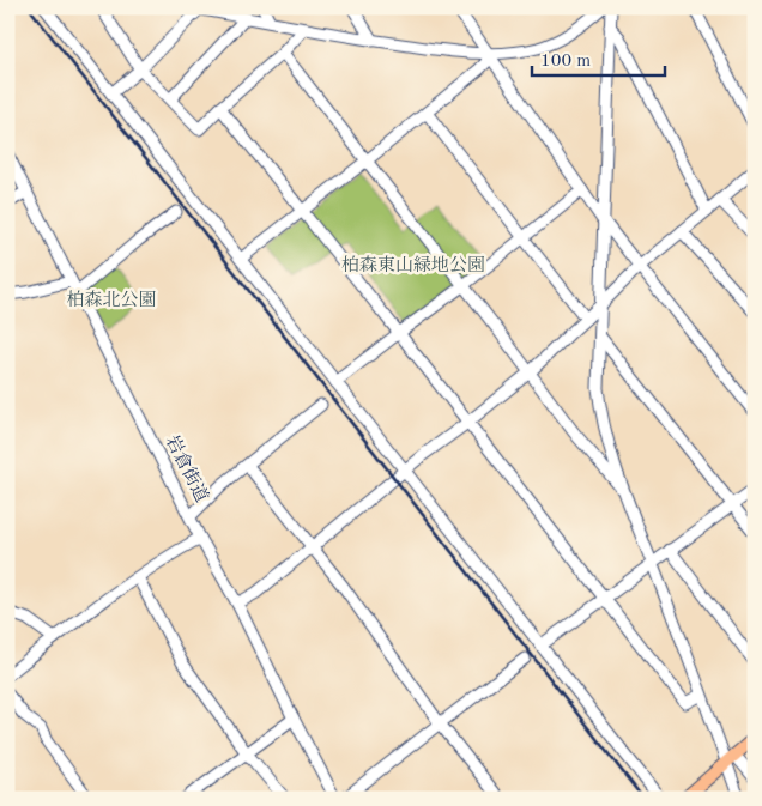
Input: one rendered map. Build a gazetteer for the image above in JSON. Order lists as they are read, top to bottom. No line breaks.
{"streets":{"street":["岩倉街道"]},"parks":["柏森東山緑地公園","柏森北公園"],"scale_bar":"100 m"}
